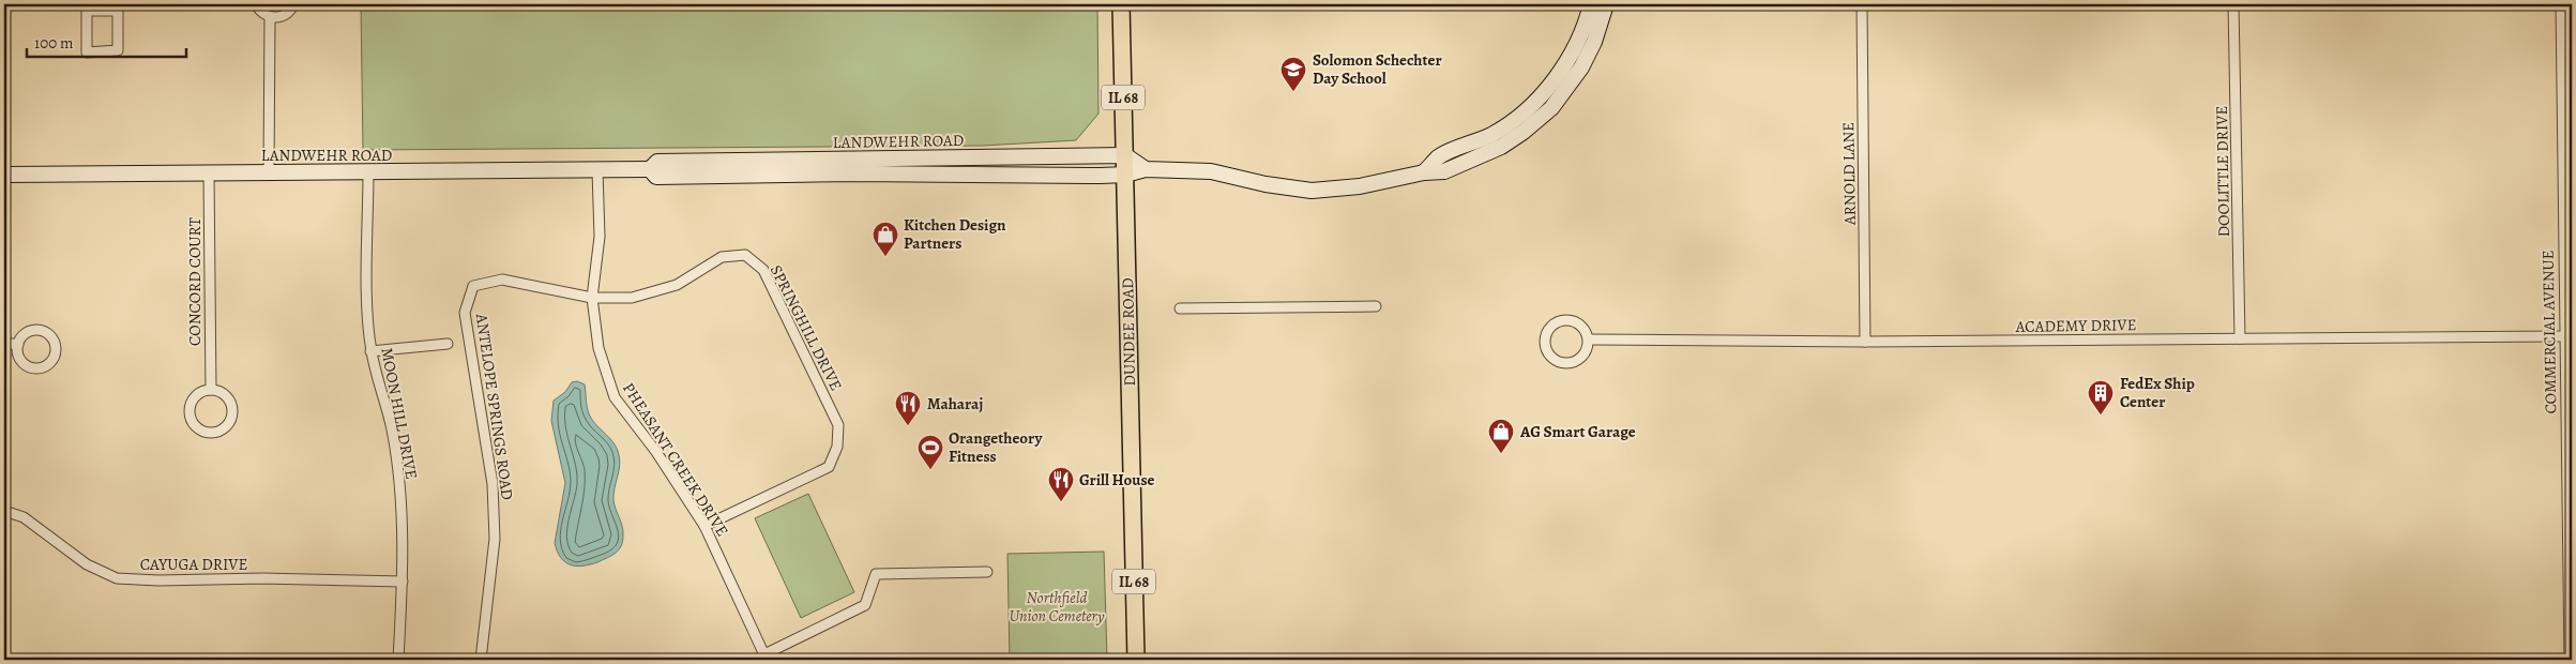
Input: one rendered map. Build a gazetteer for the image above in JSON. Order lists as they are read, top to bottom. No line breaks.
{"streets":{"main road":["IL 68","LANDWEHR ROAD","DUNDEE ROAD"],"street":["DOOLITTLE DRIVE","ARNOLD LANE","CONCORD COURT","ACADEMY DRIVE","SPRINGHILL DRIVE","COMMERCIAL AVENUE","ANTELOPE SPRINGS ROAD","MOON HILL DRIVE","PHEASANT CREEK DRIVE","CAYUGA DRIVE"]},"crossings":[["LANDWEHR ROAD","CONCORD COURT"],["LANDWEHR ROAD","DUNDEE ROAD"],["LANDWEHR ROAD","MOON HILL DRIVE"],["LANDWEHR ROAD","PHEASANT CREEK DRIVE"],["DOOLITTLE DRIVE","ACADEMY DRIVE"],["ARNOLD LANE","ACADEMY DRIVE"],["ACADEMY DRIVE","COMMERCIAL AVENUE"],["SPRINGHILL DRIVE","ANTELOPE SPRINGS ROAD"],["SPRINGHILL DRIVE","PHEASANT CREEK DRIVE"],["MOON HILL DRIVE","CAYUGA DRIVE"]],"parks":["Northfield Union Cemetery"],"places":{"school or university":["Solomon Schechter Day School"],"shop":["Kitchen Design Partners","AG Smart Garage"],"building":["FedEx Ship Center"],"restaurant":["Maharaj","Grill House"],"sports":["Orangetheory Fitness"]},"scale_bar":"100 m"}
